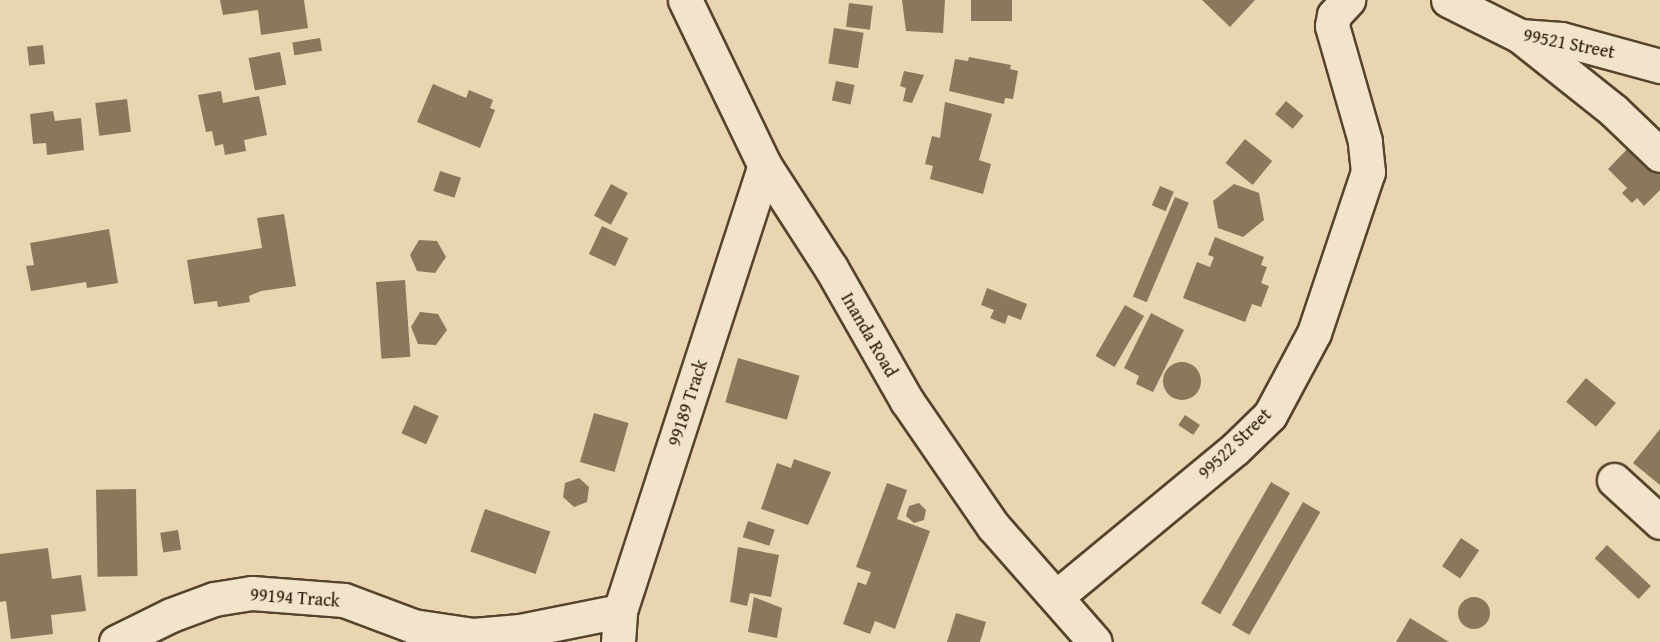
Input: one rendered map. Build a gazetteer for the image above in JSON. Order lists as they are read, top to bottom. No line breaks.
{"streets":{"street":["99521 Street","Inanda Road","99189 Track","99522 Street","99194 Track"]},"crossings":[["Inanda Road","99189 Track"],["Inanda Road","99522 Street"],["99189 Track","99194 Track"]]}
